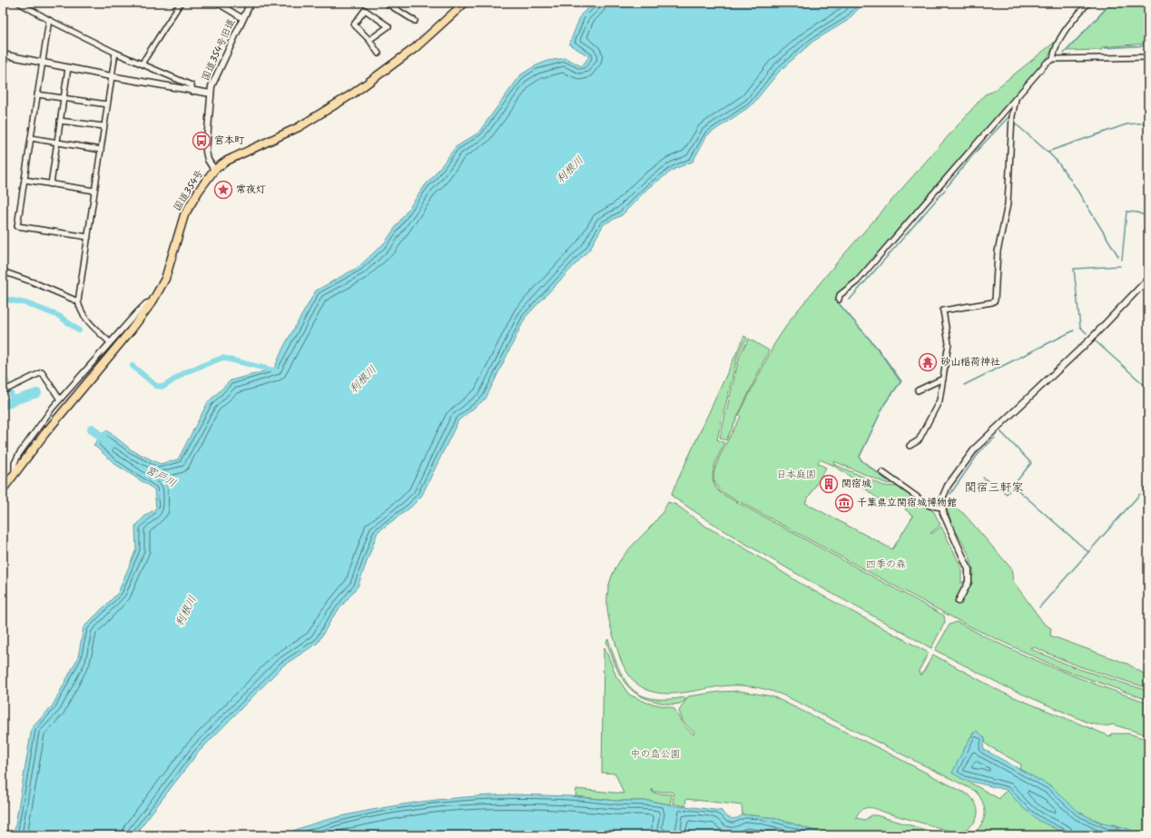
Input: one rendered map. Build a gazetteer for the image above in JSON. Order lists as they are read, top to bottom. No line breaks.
{"streets":{"highway":["国道354号"],"street":["国道354号旧道"]},"crossings":[["国道354号旧道","国道354号"]],"districts":["関宿三軒家"],"water":["利根川","宮戸川"],"parks":["日本庭園","四季の森","中の島公園"],"places":{"bus stop":["宮本町"],"place":["常夜灯"],"temple":["砂山稲荷神社"],"building":["関宿城"],"museum":["千葉県立関宿城博物館"]}}
